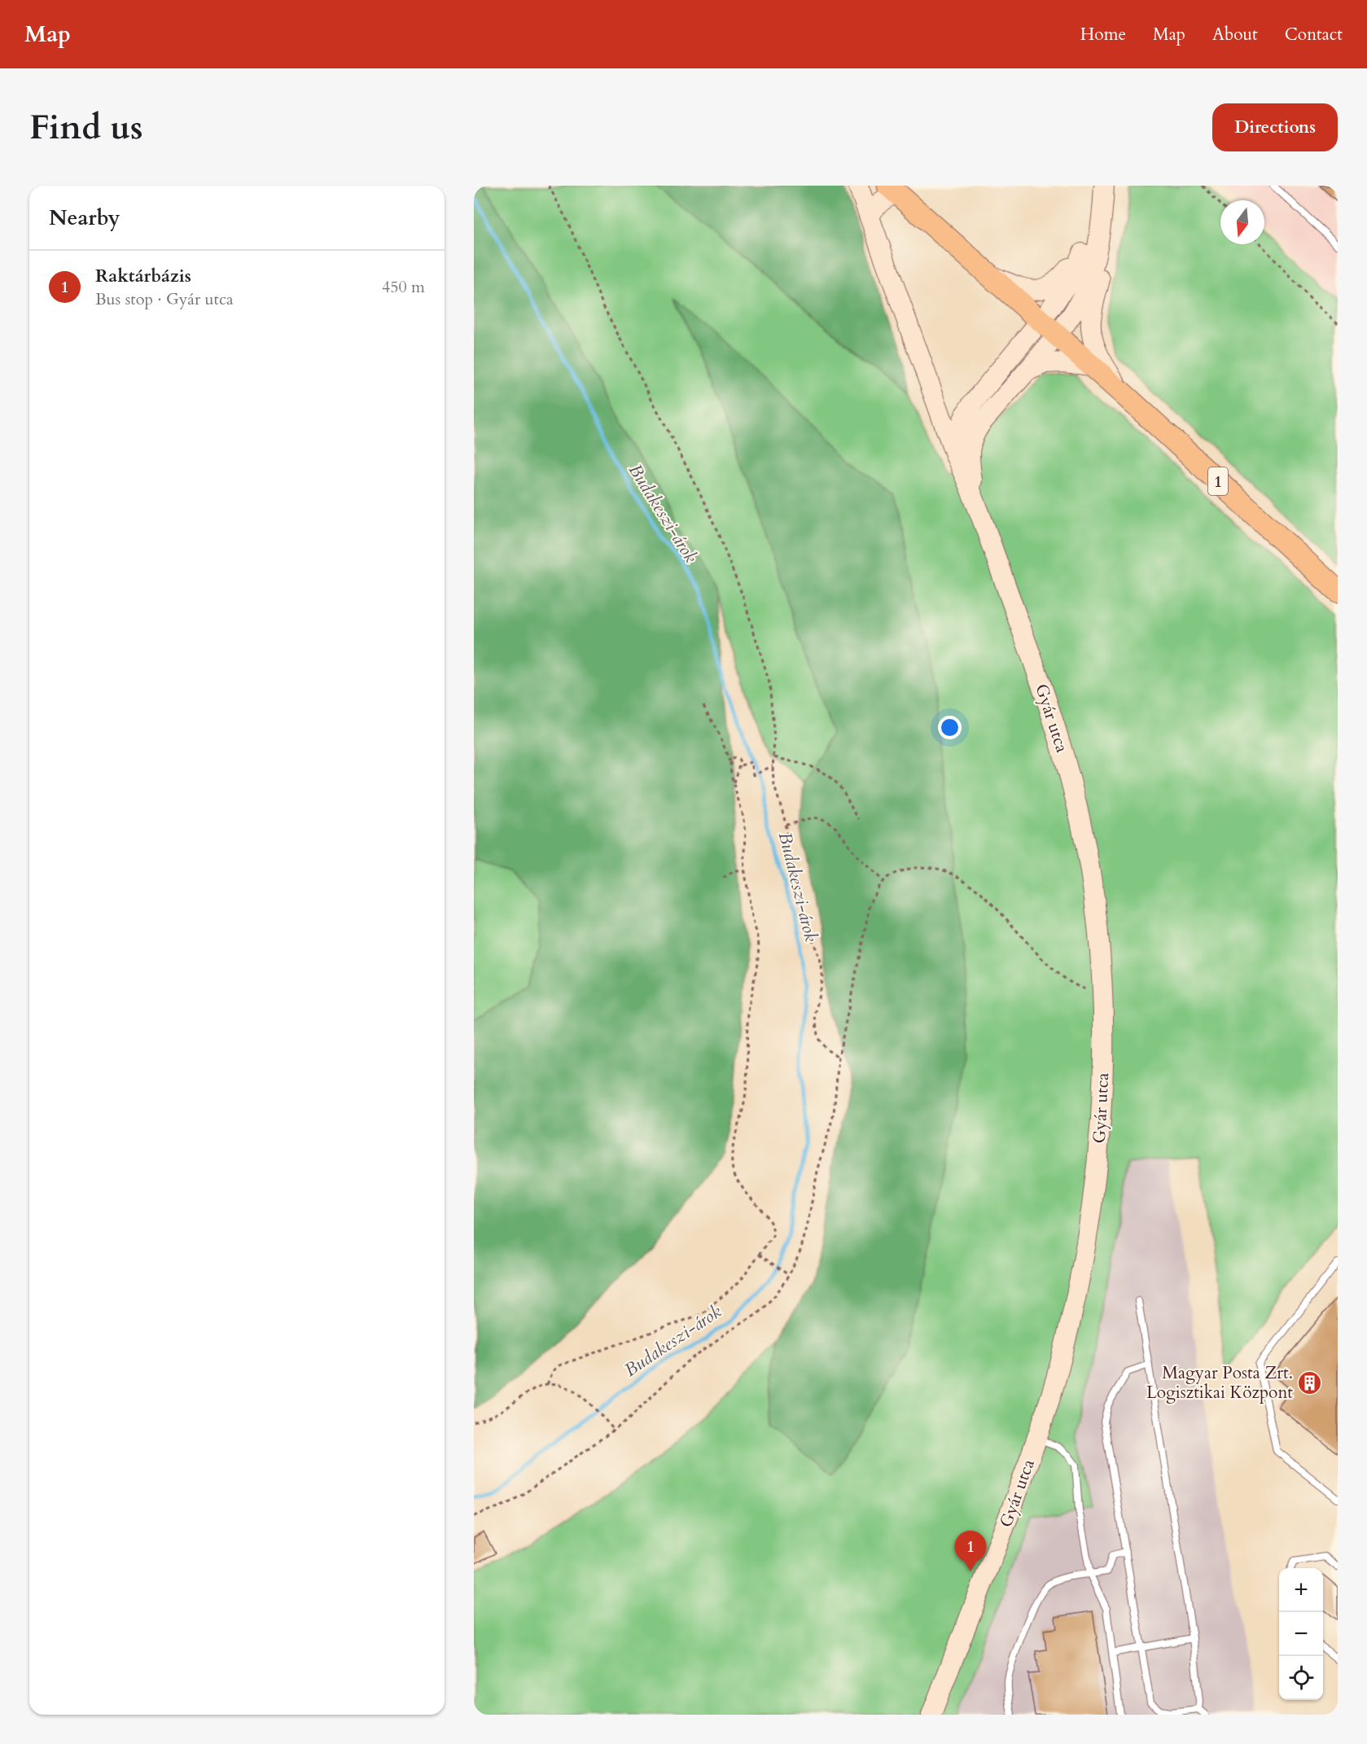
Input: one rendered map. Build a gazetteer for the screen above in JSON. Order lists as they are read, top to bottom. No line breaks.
{"streets":{"main road":["1","Gyár utca"]},"crossings":[["1","Gyár utca"]],"water":["Budakeszi-árok"],"places":{"building":["Magyar Posta Zrt. Logisztikai Központ"]},"north":"bottom","page":{"header":"Map","nav":["Home","Map","About","Contact"],"buttons":"Directions","title":"Find us","heading":"Nearby","list":[{"mark":"1","name":"Raktárbázis","note":"Bus stop · Gyár utca","value":"450 m"}],"pins":"1","map_buttons":["+","−"]}}
